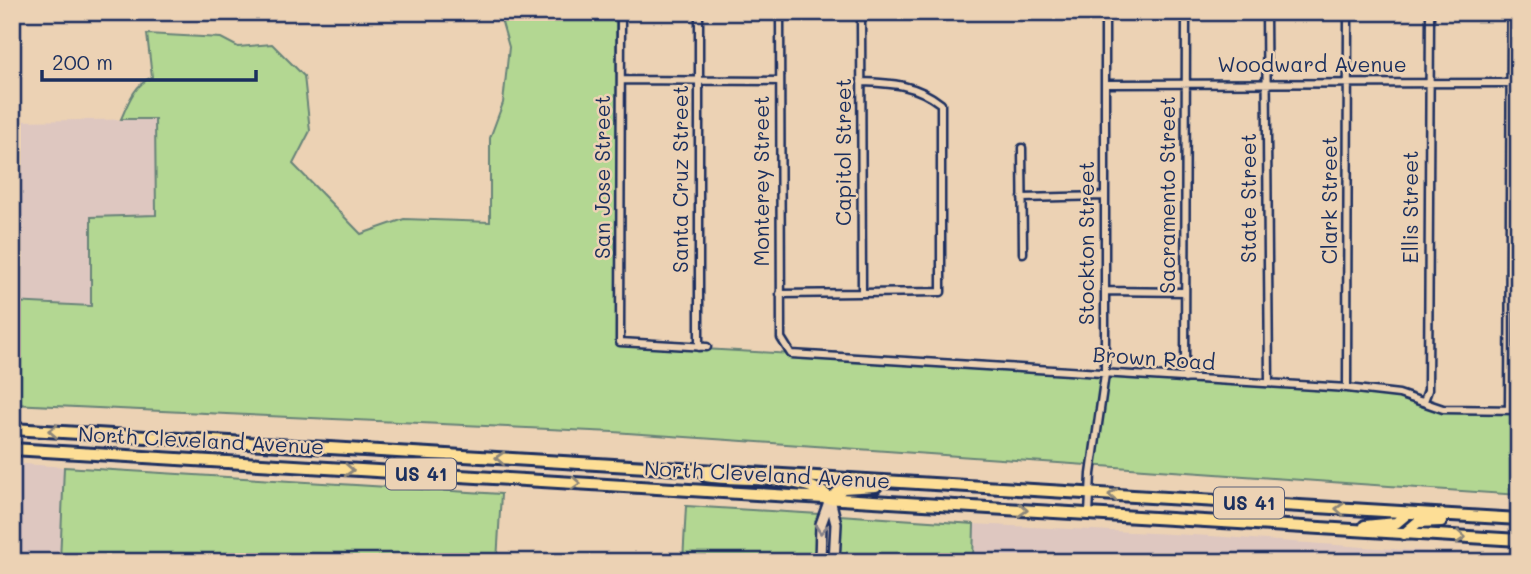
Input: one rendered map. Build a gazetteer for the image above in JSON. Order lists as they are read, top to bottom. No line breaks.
{"streets":{"main road":["North Cleveland Avenue","US 41"],"street":["Woodward Avenue","Capitol Street","San Jose Street","Santa Cruz Street","Monterey Street","Sacramento Street","State Street","Clark Street","Ellis Street","Stockton Street","Brown Road"]},"crossings":[["Woodward Avenue","Sacramento Street"],["Woodward Avenue","State Street"],["Woodward Avenue","Clark Street"],["Woodward Avenue","Ellis Street"],["Woodward Avenue","Stockton Street"],["San Jose Street","Santa Cruz Street"],["Monterey Street","Brown Road"],["Sacramento Street","Brown Road"],["State Street","Brown Road"],["Clark Street","Brown Road"],["Ellis Street","Brown Road"],["Stockton Street","Brown Road"],["Stockton Street","North Cleveland Avenue"]],"scale_bar":"200 m"}
